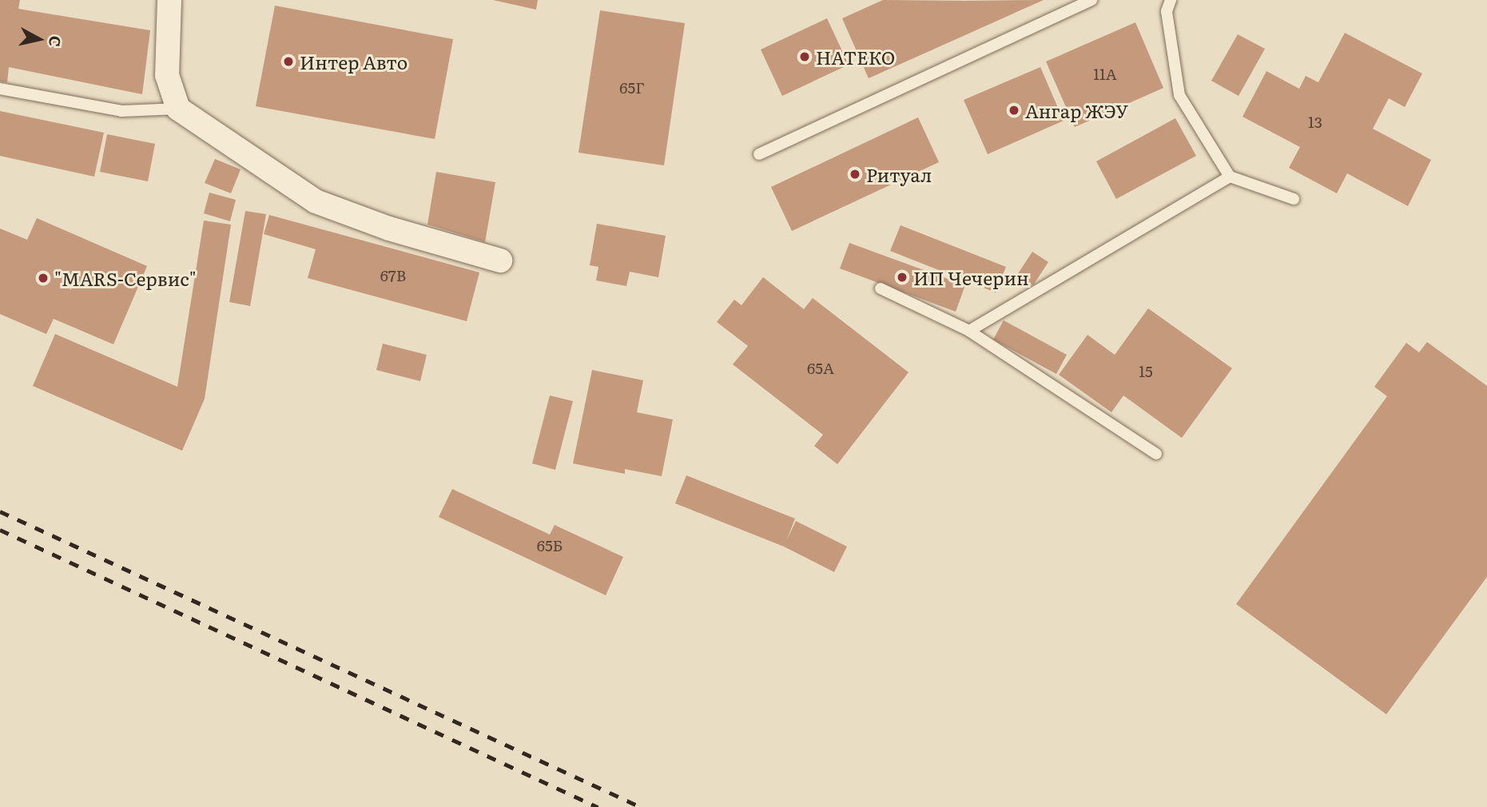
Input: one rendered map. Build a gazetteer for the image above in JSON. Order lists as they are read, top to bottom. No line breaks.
{"places":["НАТЕКО","Интер Авто","Ангар ЖЭУ","Ритуал","ИП Чечерин","\"MARS-Сервис\""],"house_numbers":["11А","65Г","13","67В","65А","15","65Б"],"north":"right"}
